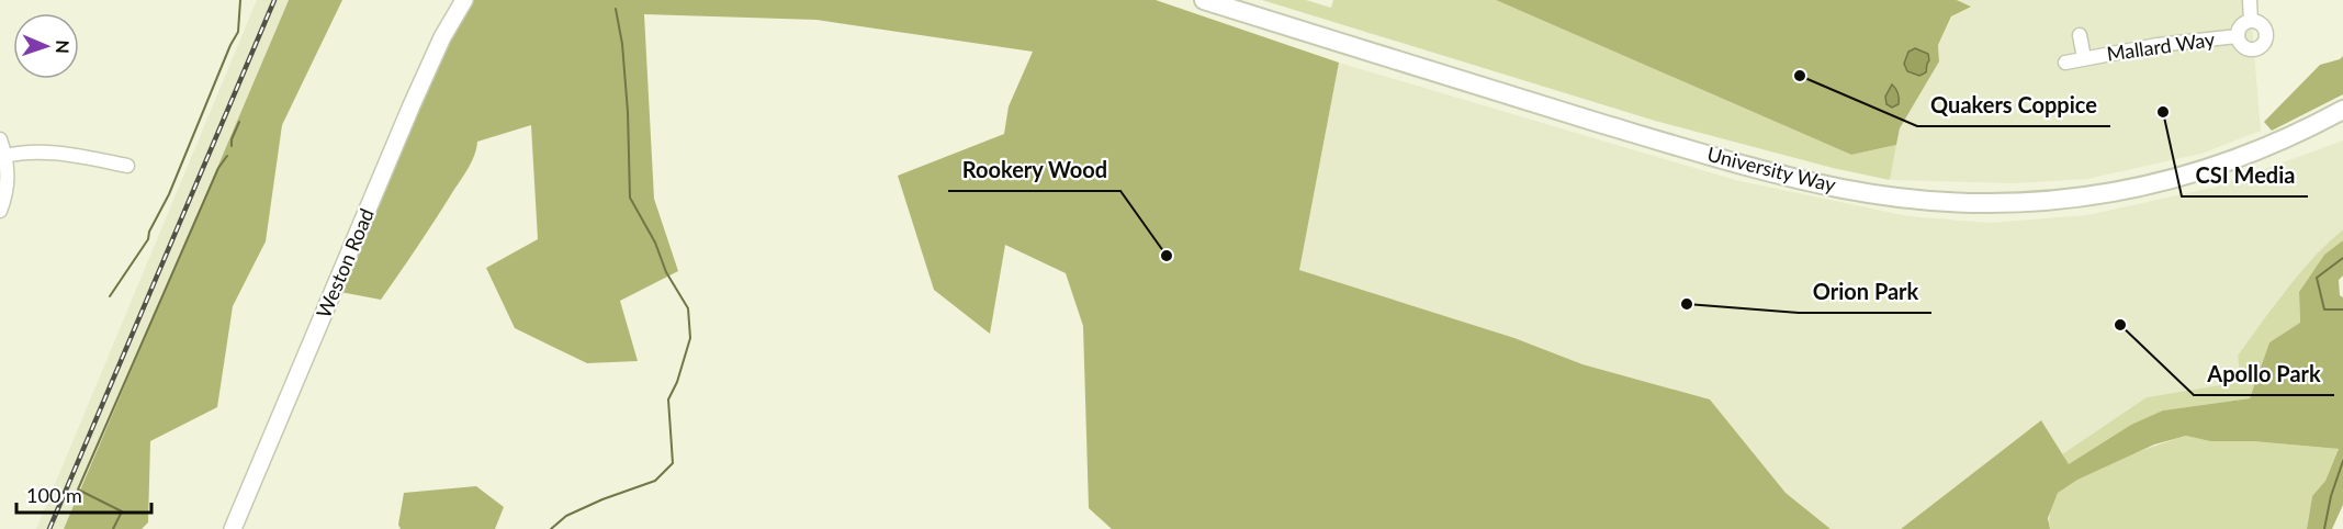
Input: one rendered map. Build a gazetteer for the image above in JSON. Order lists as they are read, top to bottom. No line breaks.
{"streets":{"highway":["University Way"],"main road":["Weston Road"],"street":["Mallard Way"]},"places":["Quakers Coppice","CSI Media","Rookery Wood","Orion Park","Apollo Park"],"scale_bar":"100 m","north":"right"}
